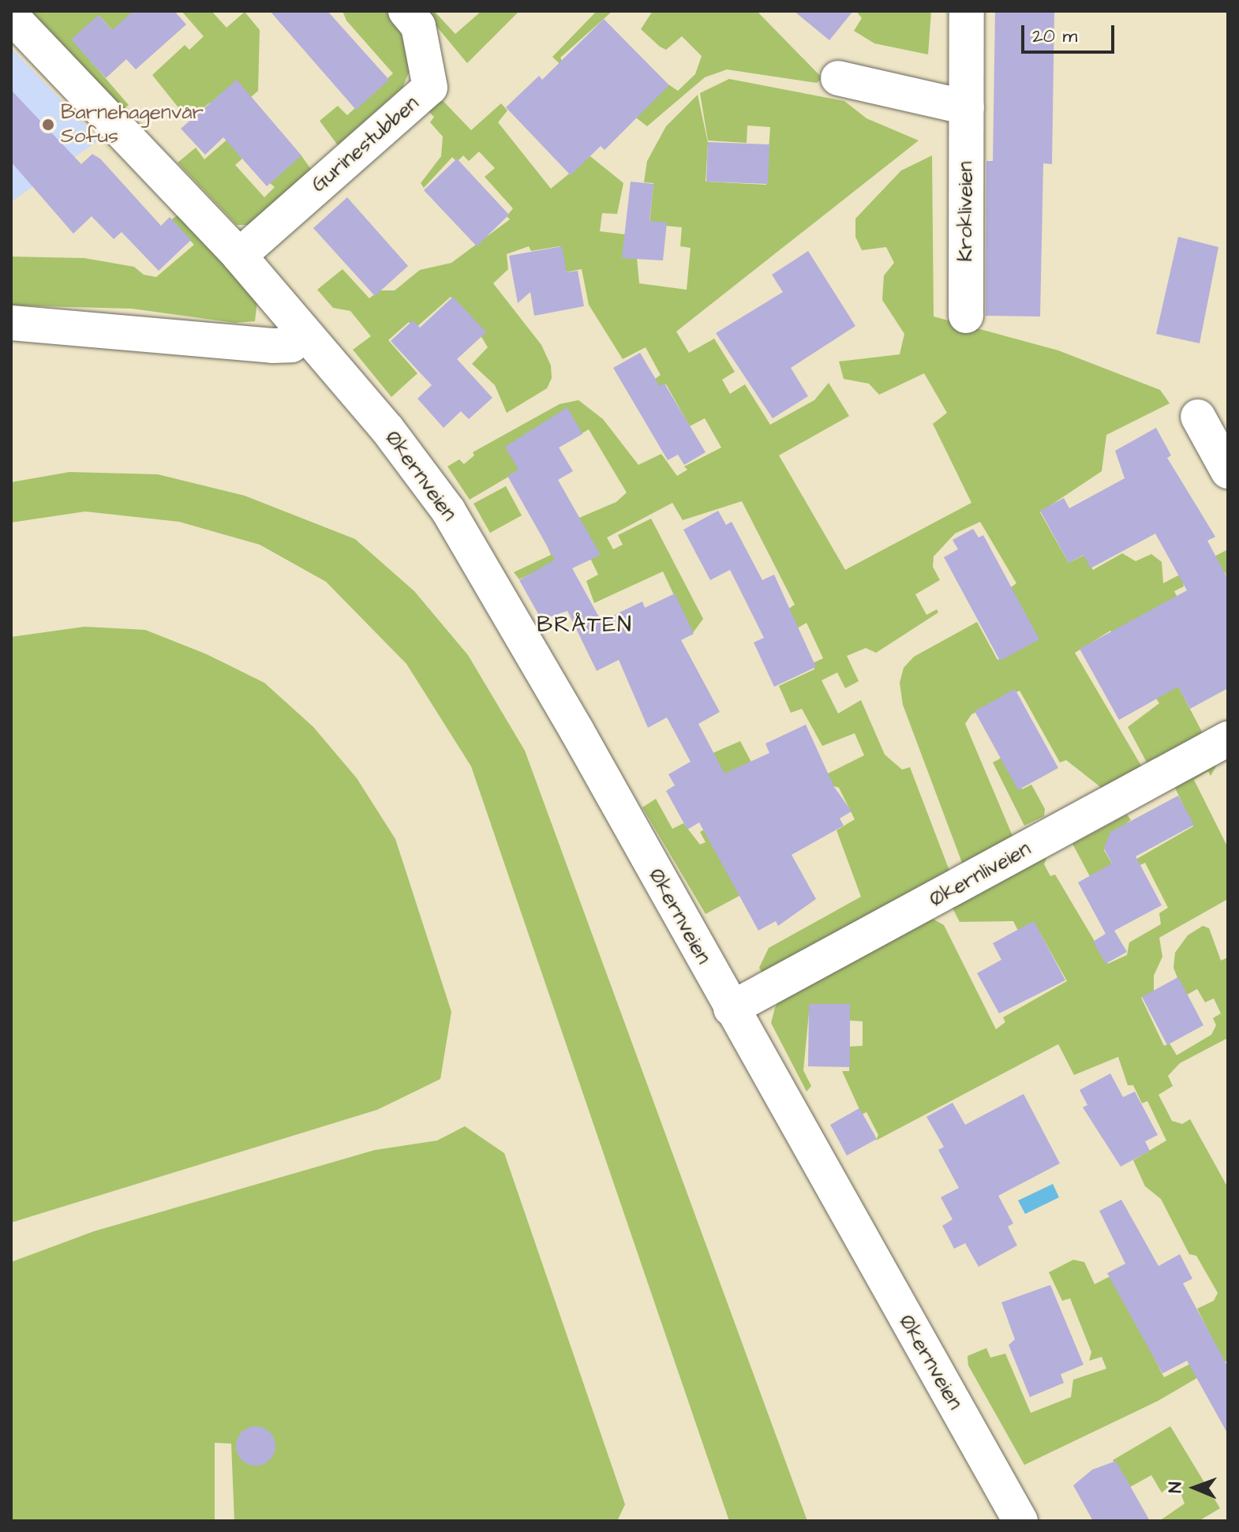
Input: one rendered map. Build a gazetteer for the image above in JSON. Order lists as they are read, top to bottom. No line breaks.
{"streets":{"street":["Gurinestubben","Krokliveien","Økernveien","Økernliveien"]},"crossings":[["Gurinestubben","Økernveien"],["Økernveien","Økernliveien"]],"districts":["BRÅTEN"],"places":["Barnehagenvår Sofus"],"scale_bar":"20 m","north":"left"}
